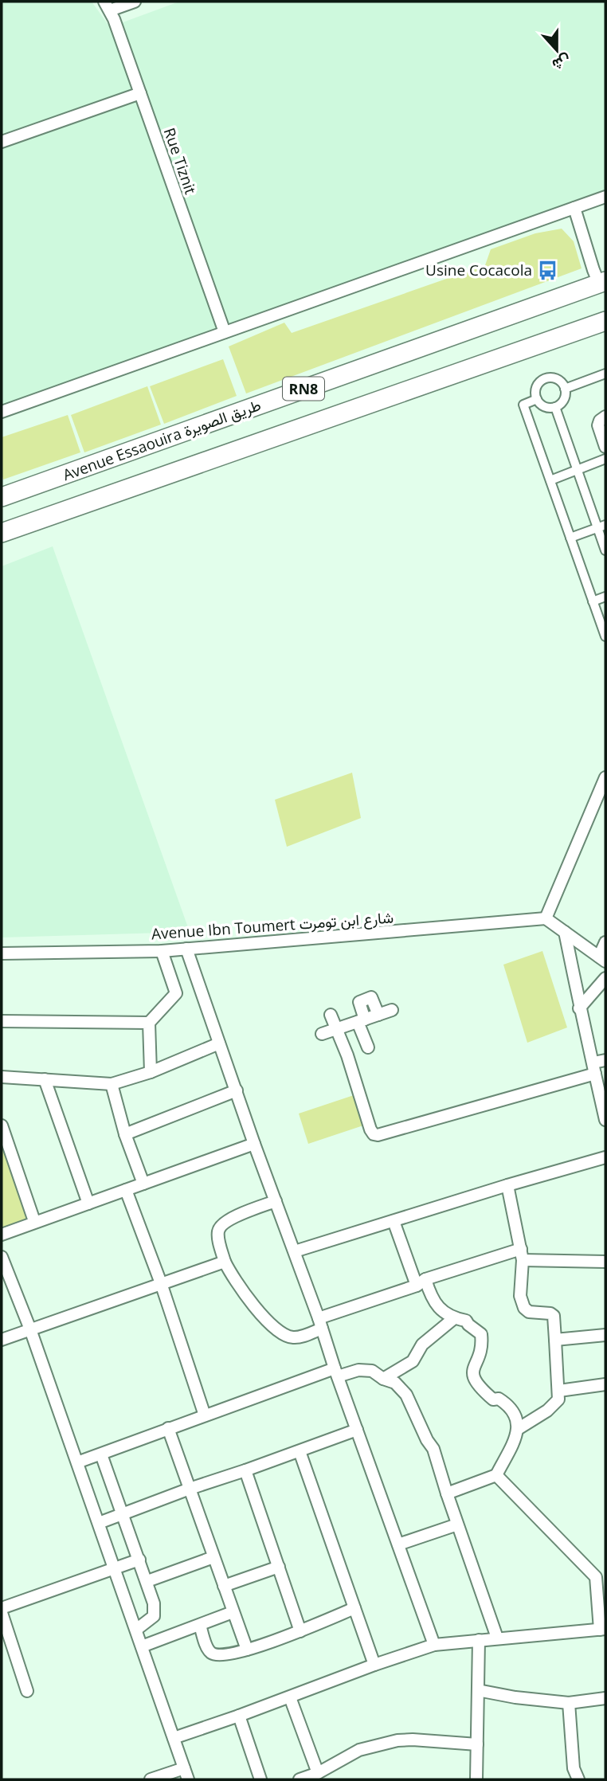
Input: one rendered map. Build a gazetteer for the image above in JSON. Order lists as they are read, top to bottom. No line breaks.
{"streets":{"main road":["RN8","Avenue Essaouira طريق الصويرة"],"street":["Rue Tiznit","Avenue Ibn Toumert شارع ابن تومرت"]},"places":{"bus stop":["Usine Cocacola"]},"north":"bottom"}
